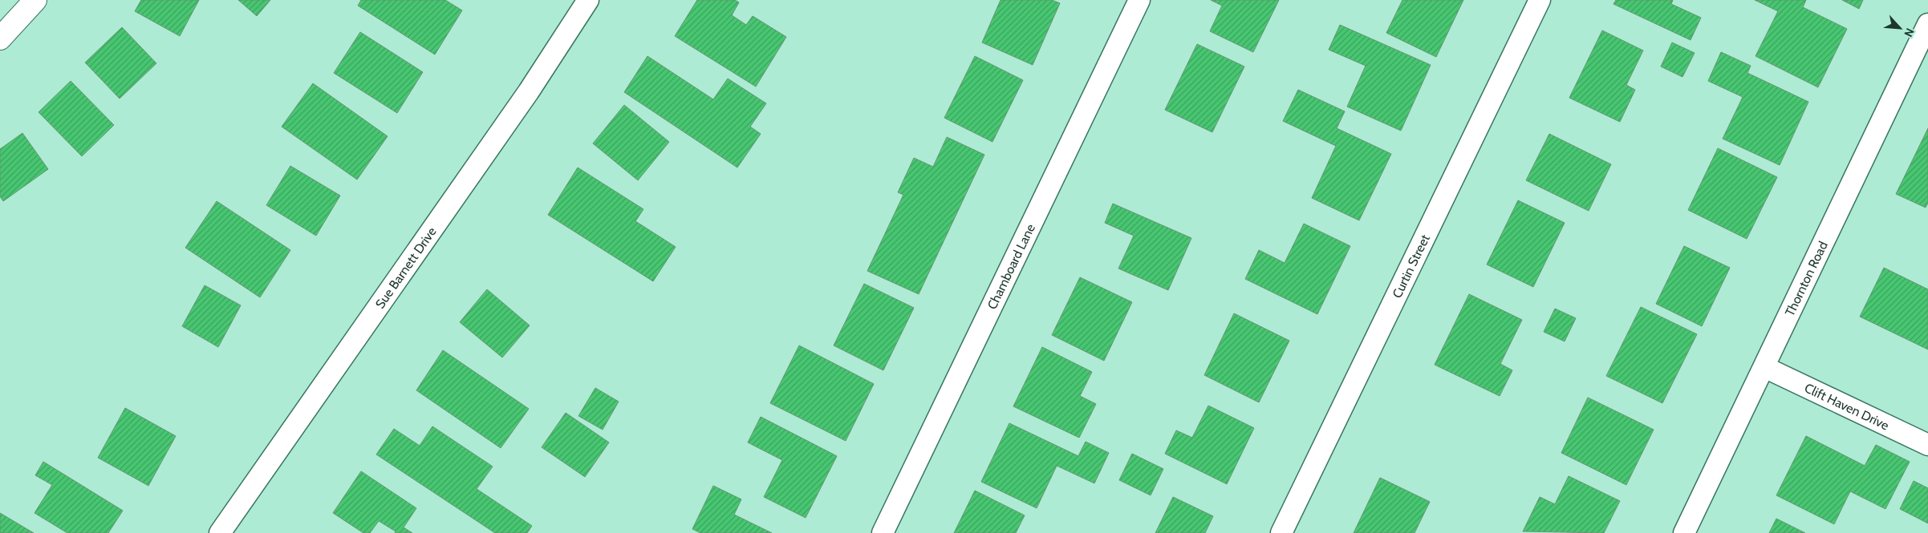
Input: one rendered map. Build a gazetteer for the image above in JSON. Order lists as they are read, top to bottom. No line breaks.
{"streets":{"street":["Chamboard Lane","Curtin Street","Sue Barnett Drive","Thornton Road","Clift Haven Drive"]},"crossings":[["Thornton Road","Clift Haven Drive"]],"north":"bottom right"}
